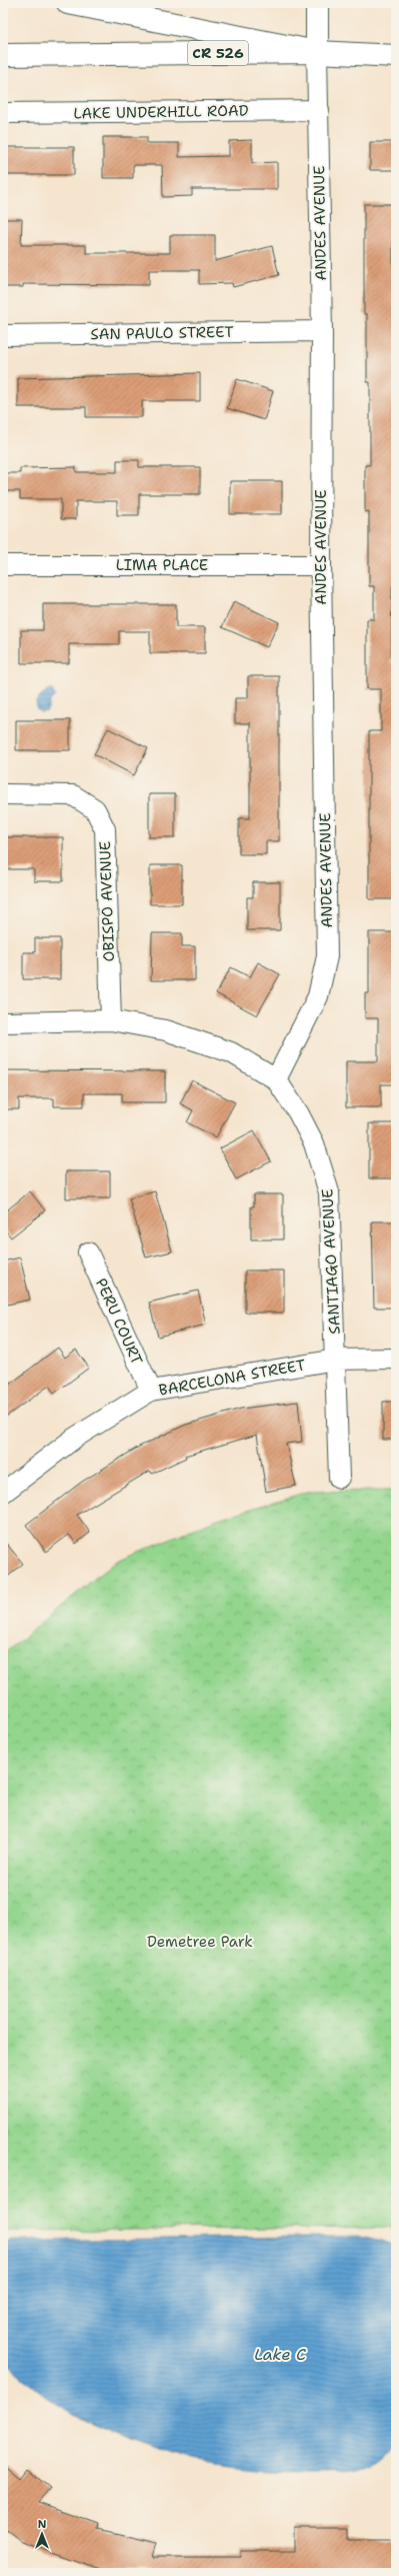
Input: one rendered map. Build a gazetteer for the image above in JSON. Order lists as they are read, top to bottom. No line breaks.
{"streets":{"main road":["CR 526","ANDES AVENUE"],"street":["LAKE UNDERHILL ROAD","SAN PAULO STREET","LIMA PLACE","OBISPO AVENUE","SANTIAGO AVENUE","PERU COURT","BARCELONA STREET"]},"crossings":[["CR 526","ANDES AVENUE"],["LAKE UNDERHILL ROAD","ANDES AVENUE"],["ANDES AVENUE","SAN PAULO STREET"],["ANDES AVENUE","LIMA PLACE"],["ANDES AVENUE","SANTIAGO AVENUE"],["OBISPO AVENUE","SANTIAGO AVENUE"],["SANTIAGO AVENUE","BARCELONA STREET"],["PERU COURT","BARCELONA STREET"]],"water":["Lake C"],"parks":["Demetree Park"],"north":"top"}
